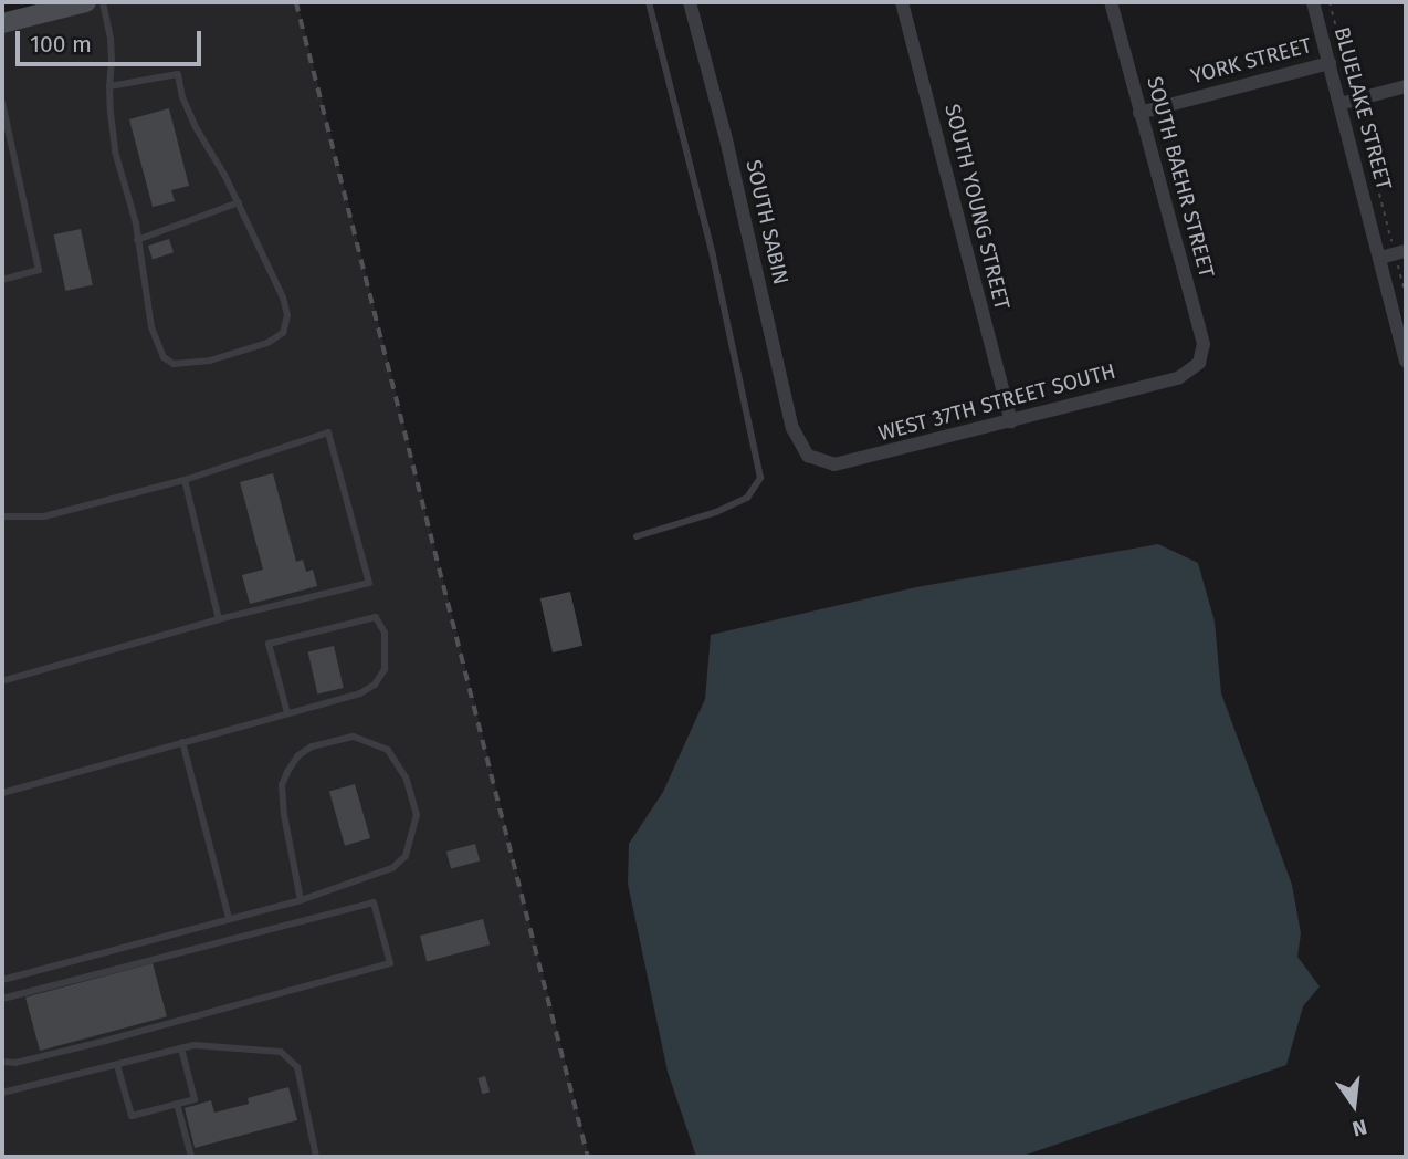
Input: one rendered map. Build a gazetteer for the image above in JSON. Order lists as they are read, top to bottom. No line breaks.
{"streets":{"street":["YORK STREET","BLUELAKE STREET","SOUTH BAEHR STREET","SOUTH YOUNG STREET","SOUTH SABIN","WEST 37TH STREET SOUTH"]},"crossings":[["YORK STREET","BLUELAKE STREET"],["YORK STREET","SOUTH BAEHR STREET"],["SOUTH BAEHR STREET","WEST 37TH STREET SOUTH"],["SOUTH YOUNG STREET","WEST 37TH STREET SOUTH"],["SOUTH SABIN","WEST 37TH STREET SOUTH"]],"scale_bar":"100 m","north":"bottom"}
